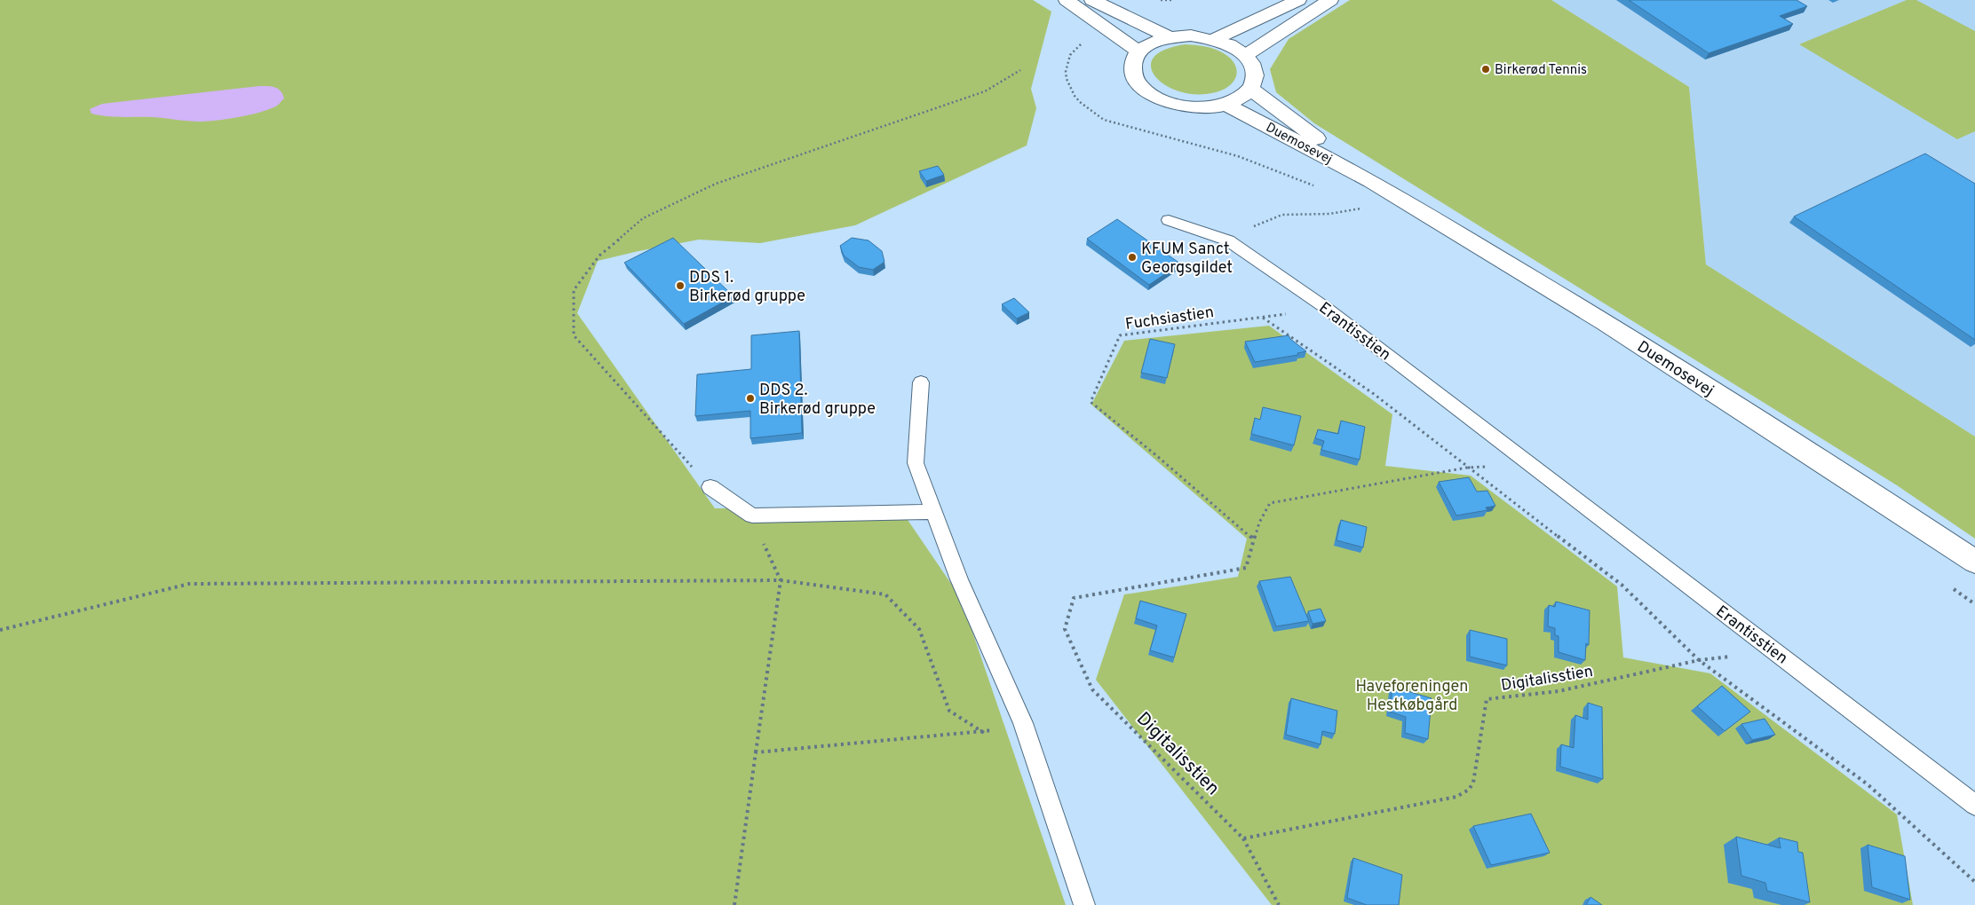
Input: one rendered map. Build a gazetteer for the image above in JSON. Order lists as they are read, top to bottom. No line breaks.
{"streets":{"street":["Duemosevej"],"lane":["Erantisstien"],"path":["Fuchsiastien","Digitalisstien"]},"crossings":[["Fuchsiastien","Erantisstien"],["Fuchsiastien","Digitalisstien"],["Erantisstien","Digitalisstien"]],"parks":["Haveforeningen Hestkøbgård"],"places":["Birkerød Tennis","KFUM Sanct Georgsgildet","DDS 1. Birkerød gruppe","DDS 2. Birkerød gruppe"]}
